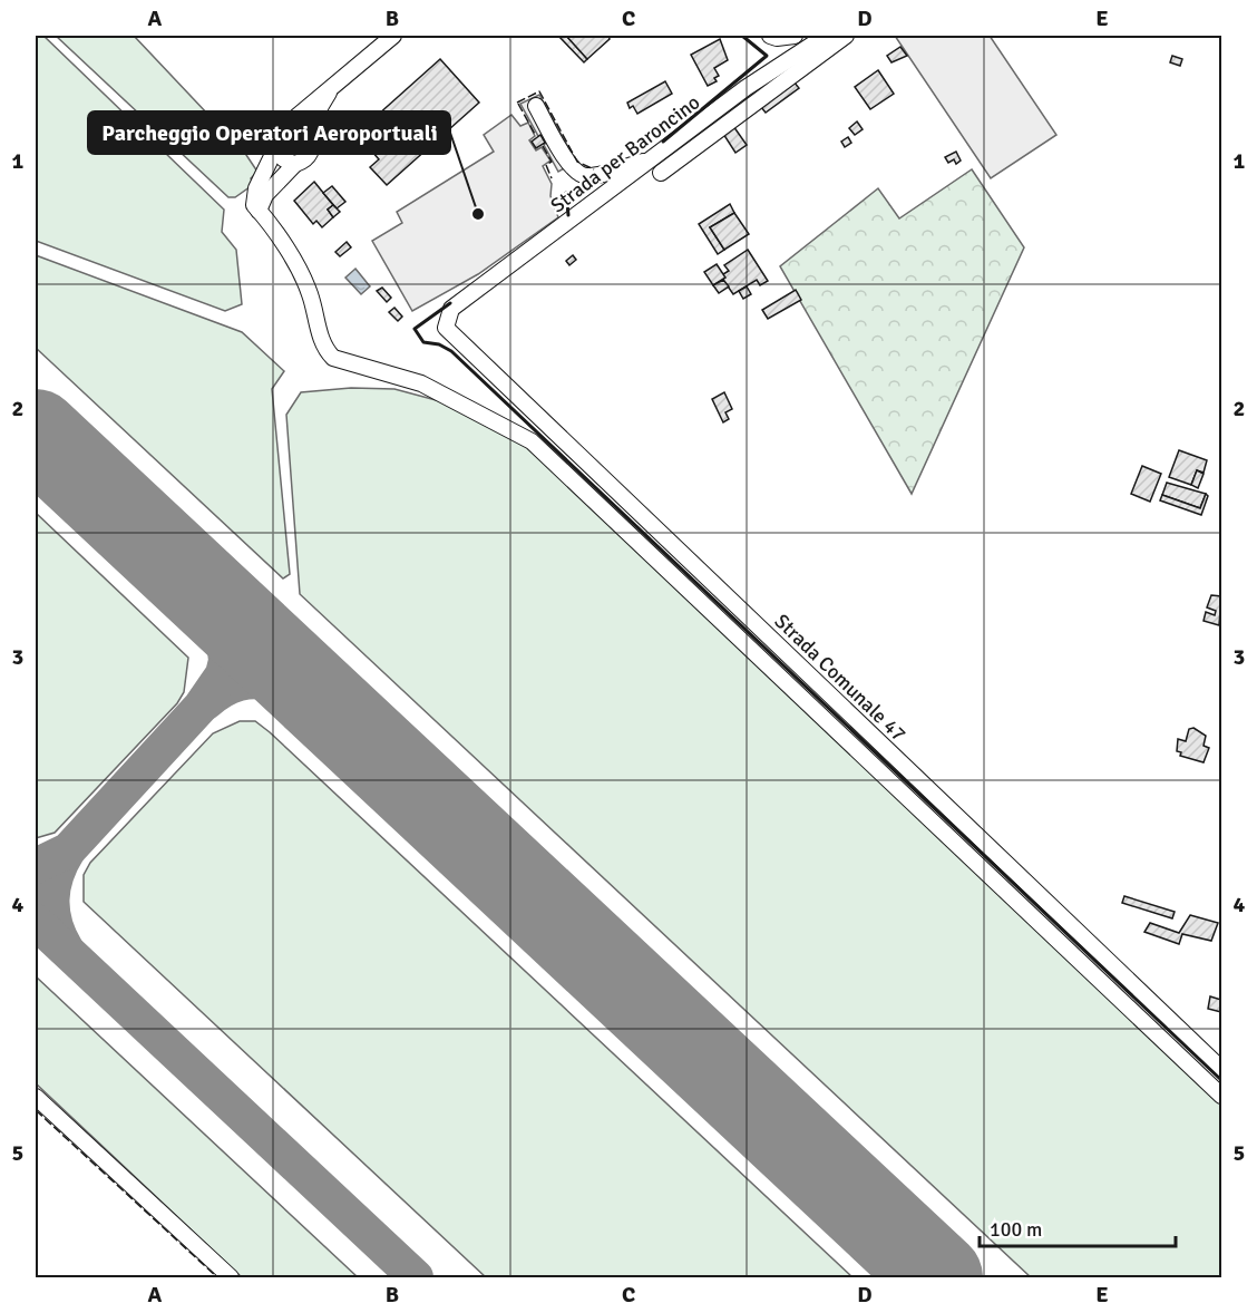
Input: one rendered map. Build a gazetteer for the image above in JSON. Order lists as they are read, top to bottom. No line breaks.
{"streets":{"street":["Strada per Baroncino","Strada Comunale 47"]},"crossings":[["Strada per Baroncino","Strada Comunale 47"]],"places":["Parcheggio Operatori Aeroportuali"],"scale_bar":"100 m","grid":{"columns":["A","B","C","D","E"],"rows":["1","2","3","4","5"]}}
